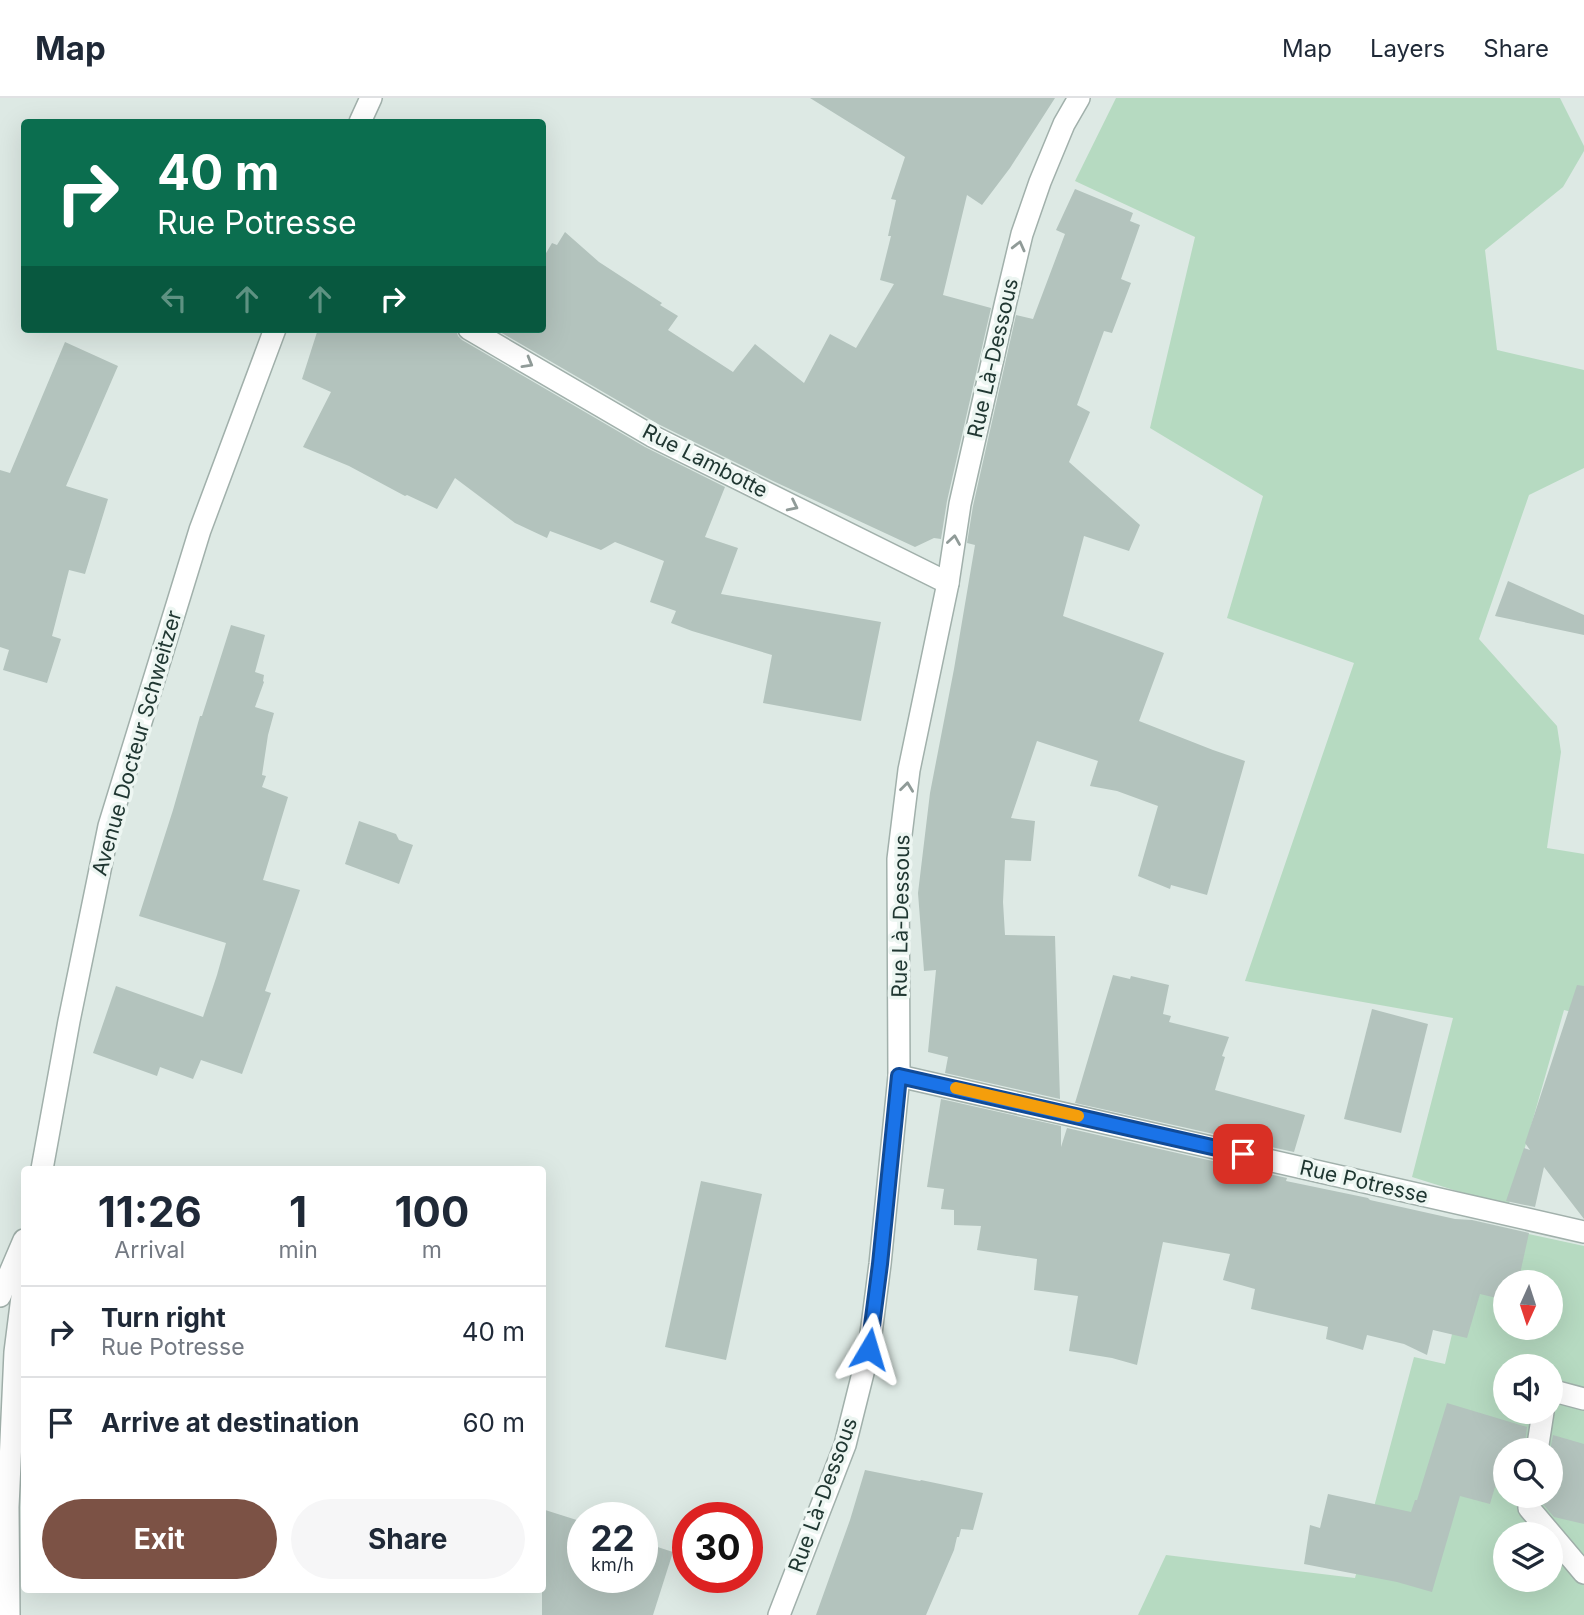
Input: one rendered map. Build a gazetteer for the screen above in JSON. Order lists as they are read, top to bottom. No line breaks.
{"streets":{"street":["Rue Là-Dessous","Rue Lambotte","Avenue Docteur Schweitzer","Rue Potresse"]},"crossings":[["Rue Là-Dessous","Rue Lambotte"],["Rue Là-Dessous","Rue Potresse"]],"one_way":["Rue Là-Dessous","Rue Lambotte"],"north":"bottom","page":{"header":"Map","nav":["Map","Layers","Share"],"turn":["40 m","Rue Potresse"],"eta":["11:26","Arrival","1","min","100","m"],"list":[{"name":"Turn right","note":"Rue Potresse","value":"40 m"},{"name":"Arrive at destination","value":"60 m"}],"buttons":["Exit","Share"],"speed":"22 km/h","limit":"30"}}
